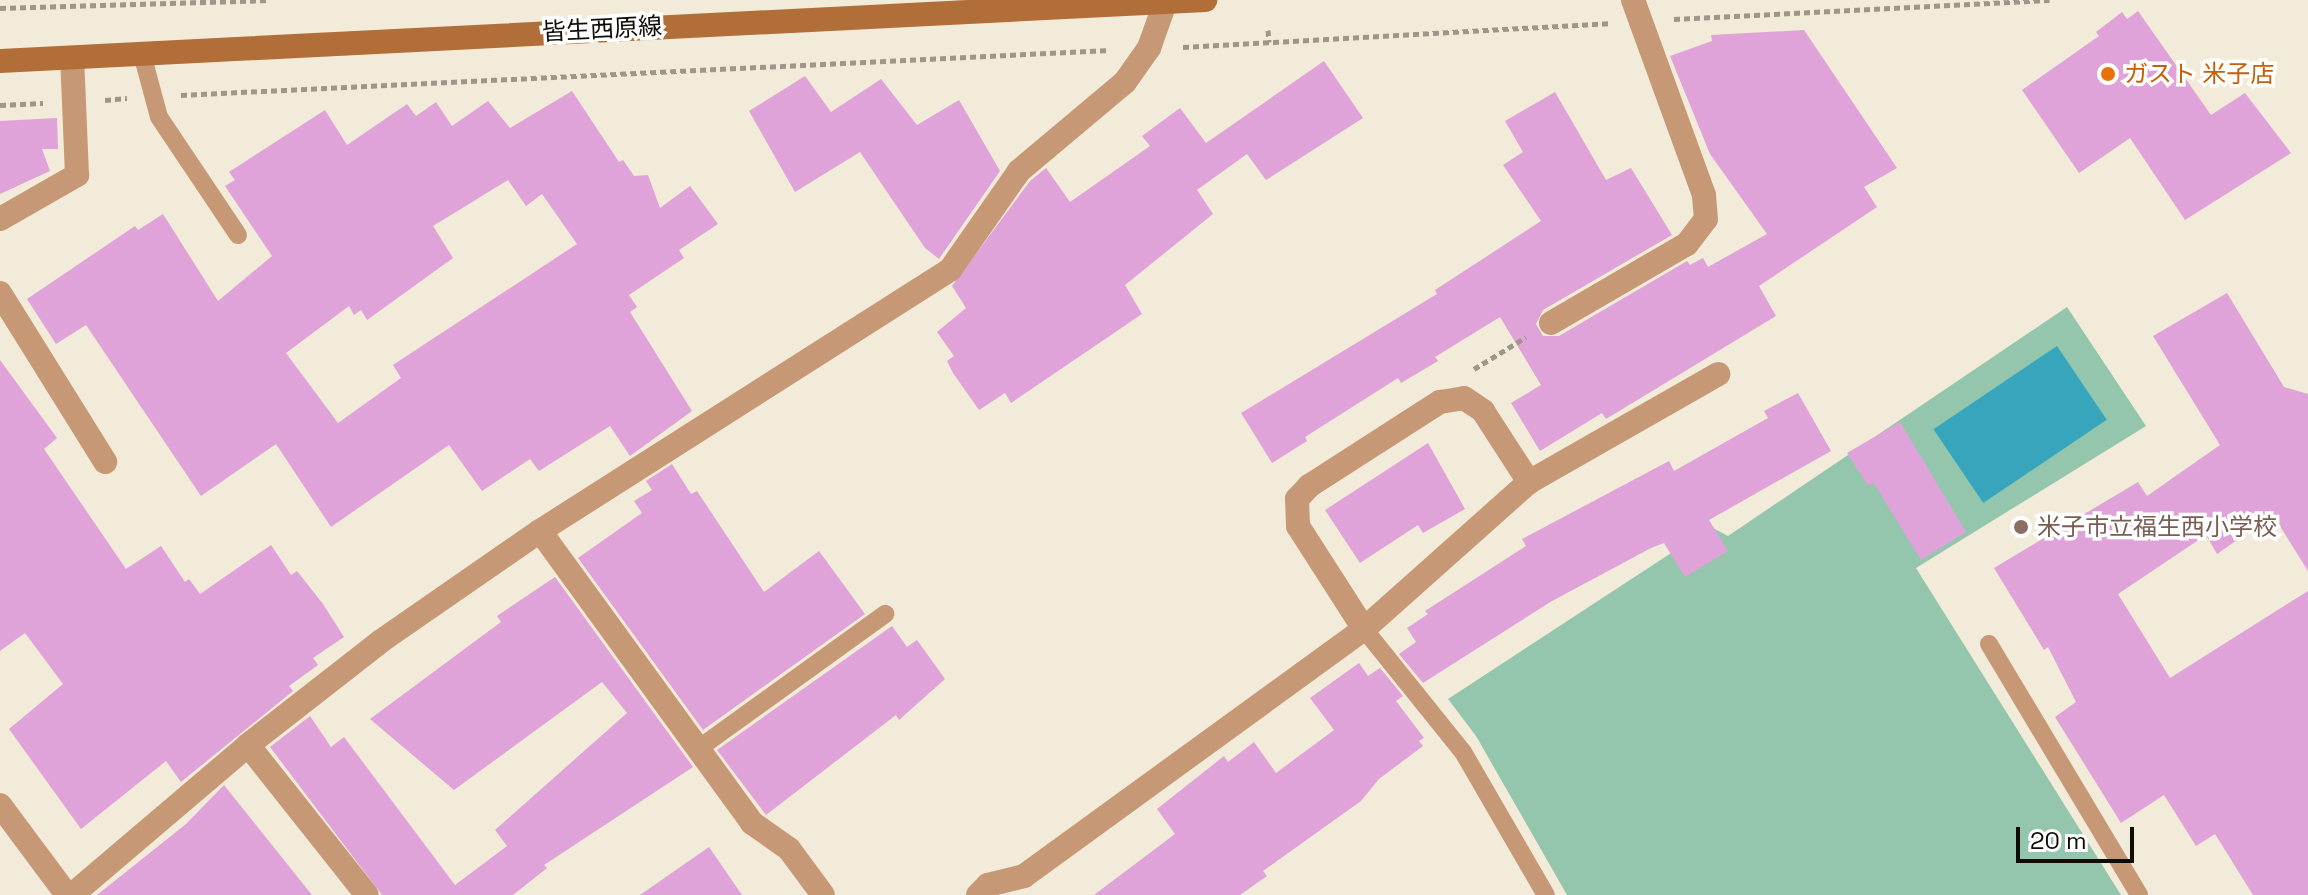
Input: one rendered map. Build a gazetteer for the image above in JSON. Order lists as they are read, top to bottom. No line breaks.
{"streets":{"main road":["皆生西原線"]},"places":["ガスト 米子店","米子市立福生西小学校"],"scale_bar":"20 m"}
